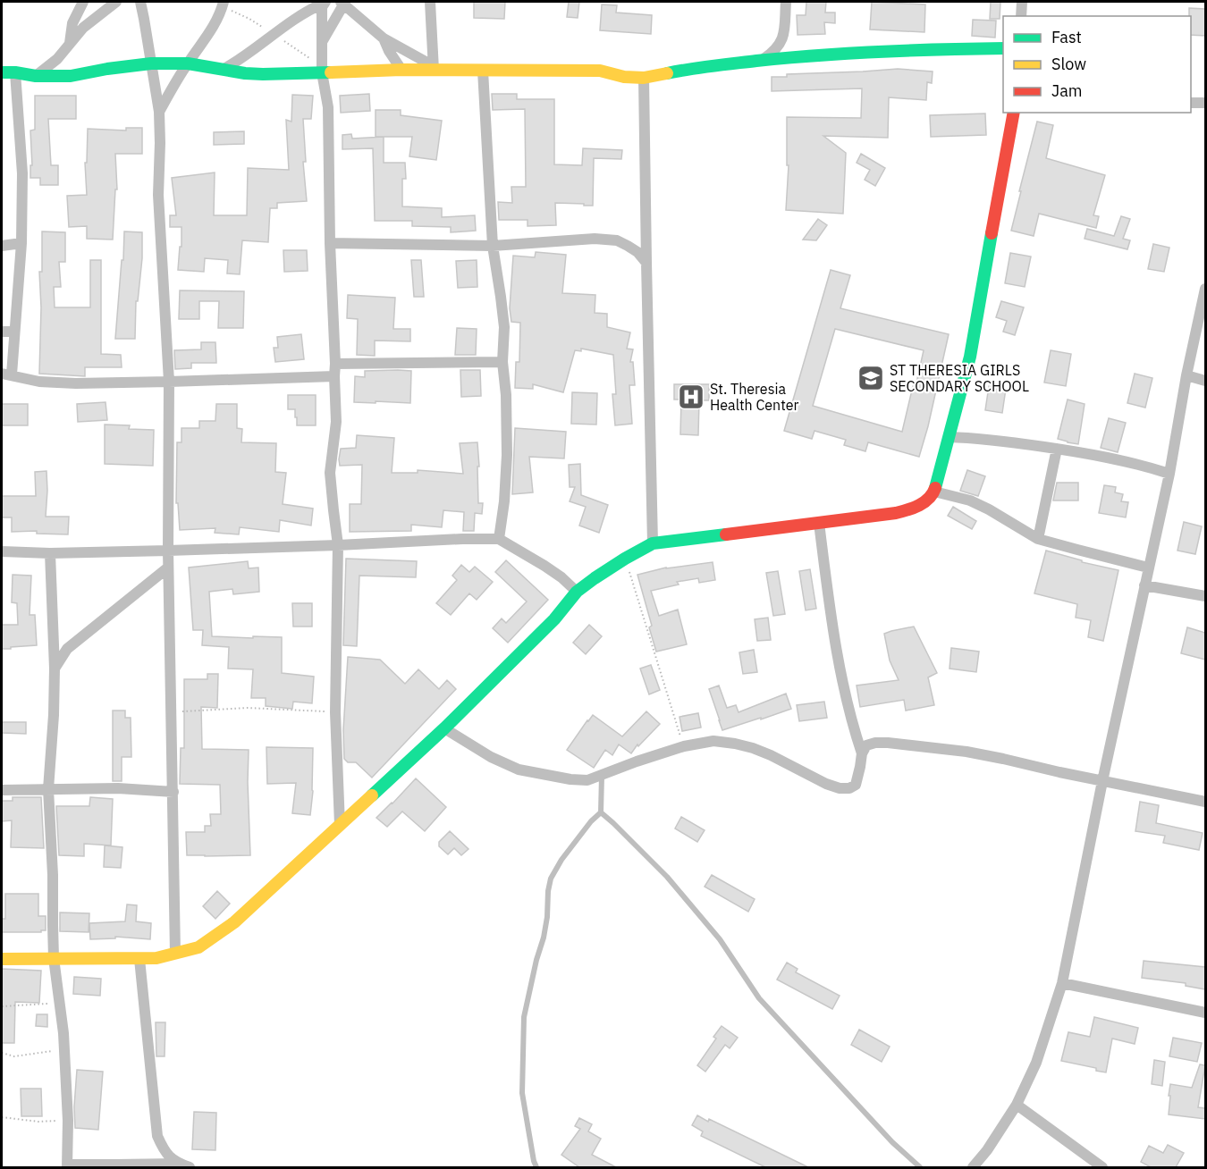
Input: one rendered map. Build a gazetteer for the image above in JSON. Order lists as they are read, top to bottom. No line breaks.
{"places":{"school or university":["ST THERESIA GIRLS SECONDARY SCHOOL"],"hospital":["St. Theresia Health Center"]},"legend":["Fast","Slow","Jam"]}
